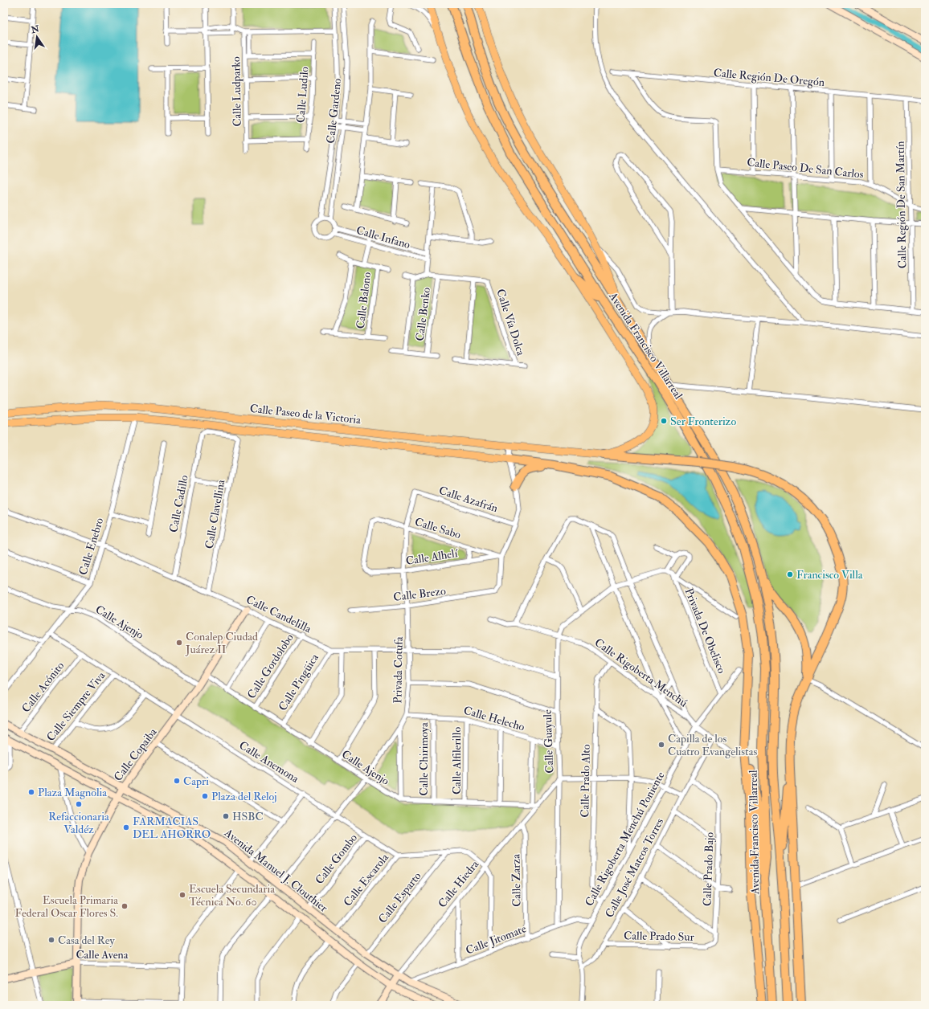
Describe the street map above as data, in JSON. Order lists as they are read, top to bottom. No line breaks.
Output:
{"streets":{"highway":["Avenida Francisco Villarreal"],"main road":["Calle Paseo de la Victoria","Calle Copaiba","Avenida Manuel J. Clouthier","Calle Hiedra","Calle Avena"],"street":["Calle Región De Oregón","Calle Ludparko","Calle Ludilo","Calle Gardeno","Calle Paseo De San Carlos","Calle Región De San Martín","Calle Infano","Calle Balono","Calle Benko","Calle Vía Dolca","Calle Azafrán","Calle Cadillo","Calle Clavellina","Calle Sabo","Calle Enebro","Calle Alhelí","Calle Brezo","Calle Candelilla","Calle Ajenjo","Privada De Obelisco","Calle Gordolobo","Privada Cotufa","Calle Rigoberta Menchú","Calle Pingüica","Calle Acónito","Calle Siempre Viva","Calle Helecho","Calle Guayule","Calle Chirimoya","Calle Alfilerillo","Calle Anemona","Calle Prado Alto","Calle Rigoberta Menchú Poniente","Calle Gombo","Calle José Mateos Torres","Calle Prado Bajo","Calle Escarola","Calle Zarza","Calle Esparto","Calle Prado Sur","Calle Jitomate"]},"crossings":[["Calle Región De Oregón","Calle Región De San Martín"],["Calle Gardeno","Calle Infano"],["Calle Paseo De San Carlos","Calle Región De San Martín"],["Calle Paseo de la Victoria","Calle Enebro"],["Calle Azafrán","Privada Cotufa"],["Calle Cadillo","Calle Clavellina"],["Calle Cadillo","Calle Candelilla"],["Calle Clavellina","Calle Candelilla"],["Calle Sabo","Calle Alhelí"],["Calle Sabo","Calle Brezo"],["Calle Sabo","Privada Cotufa"],["Calle Enebro","Calle Candelilla"],["Calle Enebro","Calle Ajenjo"],["Calle Enebro","Calle Anemona"],["Calle Alhelí","Privada Cotufa"],["Calle Brezo","Privada Cotufa"],["Calle Candelilla","Calle Gordolobo"],["Calle Candelilla","Privada Cotufa"],["Calle Candelilla","Calle Pingüica"],["Calle Candelilla","Calle Guayule"],["Calle Candelilla","Calle Copaiba"],["Calle Ajenjo","Calle Gordolobo"],["Calle Ajenjo","Privada Cotufa"],["Calle Ajenjo","Calle Pingüica"],["Calle Ajenjo","Calle Copaiba"],["Calle Ajenjo","Calle Chirimoya"],["Calle Ajenjo","Calle Alfilerillo"],["Calle Ajenjo","Calle Hiedra"],["Privada Cotufa","Calle Helecho"],["Privada Cotufa","Calle Anemona"],["Privada Cotufa","Avenida Manuel J. Clouthier"],["Calle Rigoberta Menchú","Calle Guayule"],["Calle Rigoberta Menchú","Calle Prado Alto"],["Calle Acónito","Calle Anemona"],["Calle Acónito","Avenida Manuel J. Clouthier"],["Calle Siempre Viva","Calle Anemona"],["Calle Siempre Viva","Avenida Manuel J. Clouthier"],["Calle Helecho","Calle Guayule"],["Calle Helecho","Calle Chirimoya"],["Calle Helecho","Calle Alfilerillo"],["Calle Guayule","Calle Hiedra"],["Calle Guayule","Calle Jitomate"],["Calle Copaiba","Calle Anemona"],["Calle Copaiba","Avenida Manuel J. Clouthier"],["Calle Copaiba","Calle Avena"],["Calle Anemona","Calle Gombo"],["Calle Anemona","Calle Escarola"],["Calle Prado Alto","Calle Rigoberta Menchú Poniente"],["Calle Rigoberta Menchú Poniente","Calle Jitomate"],["Calle Gombo","Avenida Manuel J. Clouthier"],["Calle José Mateos Torres","Calle Prado Bajo"],["Calle José Mateos Torres","Calle Prado Sur"],["Calle Prado Bajo","Calle Prado Sur"],["Avenida Manuel J. Clouthier","Calle Escarola"],["Avenida Manuel J. Clouthier","Calle Hiedra"],["Avenida Manuel J. Clouthier","Calle Esparto"],["Avenida Manuel J. Clouthier","Calle Jitomate"],["Calle Zarza","Calle Hiedra"],["Calle Zarza","Calle Jitomate"]],"places":["Ser Fronterizo","Francisco Villa","Conalep Ciudad Juárez II","Capilla de los Cuatro Evangelistas","Capri","Plaza Magnolia","Plaza del Reloj","Refaccionaria Valdéz","HSBC","FARMACIAS DEL AHORRO","Escuela Secundaria Técnica No. 60","Escuela Primaria Federal Oscar Flores S.","Casa del Rey"],"north":"top"}
